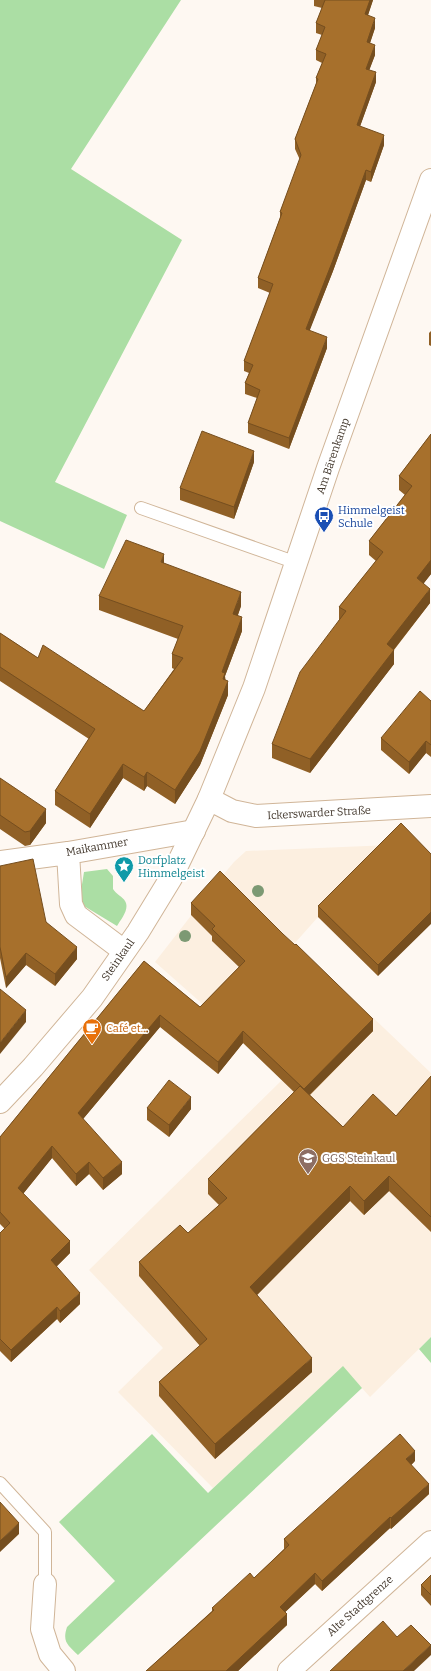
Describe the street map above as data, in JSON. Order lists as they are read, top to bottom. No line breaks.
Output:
{"streets":{"street":["Am Bärenkamp","Ickerswarder Straße","Maikammer","Steinkaul","Alte Stadtgrenze"]},"crossings":[["Am Bärenkamp","Ickerswarder Straße"],["Am Bärenkamp","Steinkaul"],["Ickerswarder Straße","Steinkaul"],["Maikammer","Steinkaul"]],"places":{"bus stop":["Himmelgeist Schule"],"place":["Dorfplatz Himmelgeist"],"cafe":["Café et..."],"school or university":["GGS Steinkaul"]}}
